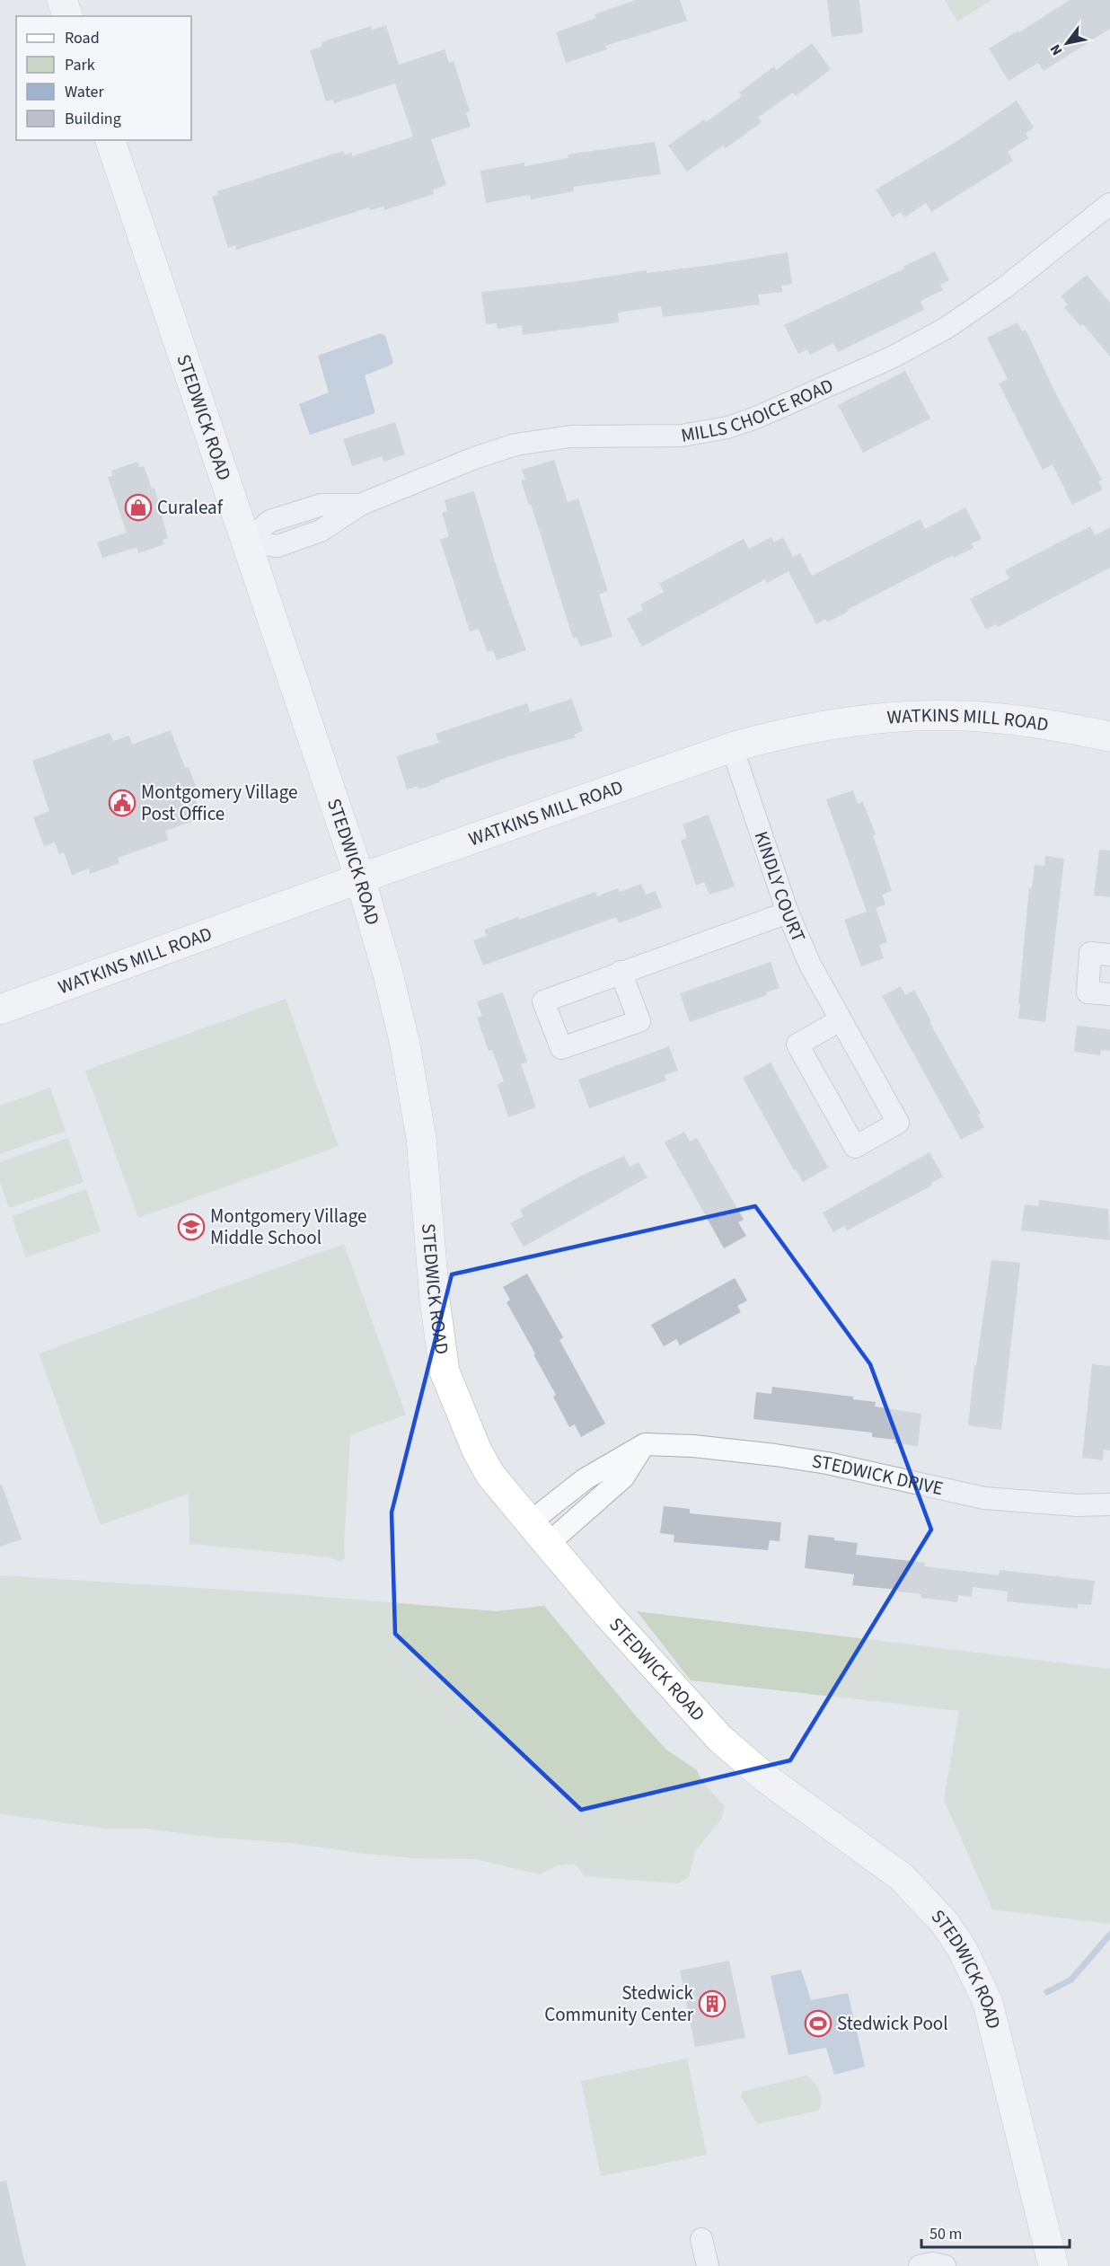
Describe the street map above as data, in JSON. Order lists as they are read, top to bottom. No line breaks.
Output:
{"streets":{"street":["MILLS CHOICE ROAD","STEDWICK ROAD","WATKINS MILL ROAD","KINDLY COURT","STEDWICK DRIVE"]},"crossings":[["MILLS CHOICE ROAD","STEDWICK ROAD"],["STEDWICK ROAD","WATKINS MILL ROAD"],["STEDWICK ROAD","STEDWICK DRIVE"],["WATKINS MILL ROAD","KINDLY COURT"]],"places":{"shop":["Curaleaf"],"public building":["Montgomery Village Post Office"],"school or university":["Montgomery Village Middle School"],"building":["Stedwick Community Center"],"sports":["Stedwick Pool"]},"legend":["Road","Park","Water","Building"],"scale_bar":"50 m","north":"bottom left"}
